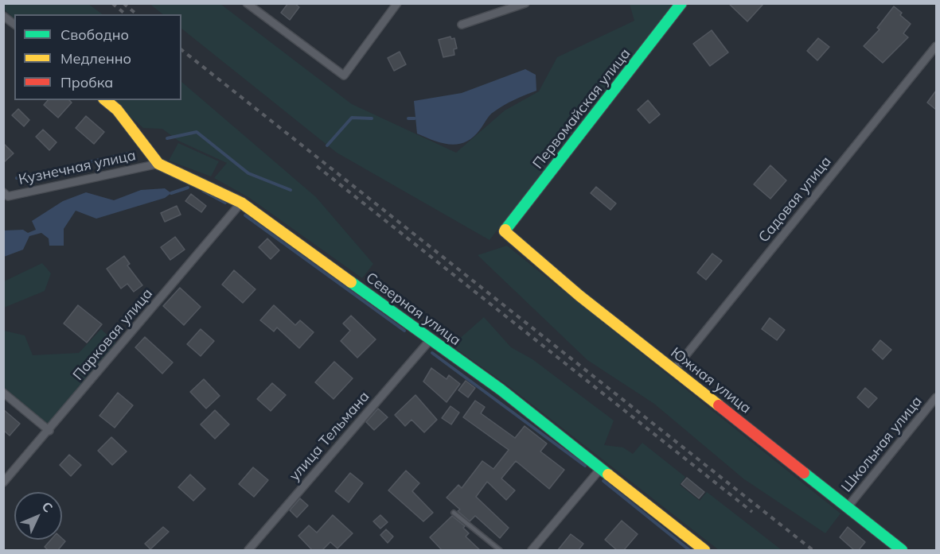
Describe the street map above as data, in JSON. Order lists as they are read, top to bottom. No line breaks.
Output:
{"streets":{"street":["Первомайская улица","Кузнечная улица","Садовая улица","Северная улица","Парковая улица","Южная улица","улица Тельмана","Школьная улица"]},"crossings":[["Первомайская улица","Южная улица"],["Кузнечная улица","Северная улица"],["Садовая улица","Южная улица"],["Северная улица","Парковая улица"],["Северная улица","улица Тельмана"],["Южная улица","Школьная улица"]],"legend":["Свободно","Медленно","Пробка"],"north":"top right"}
